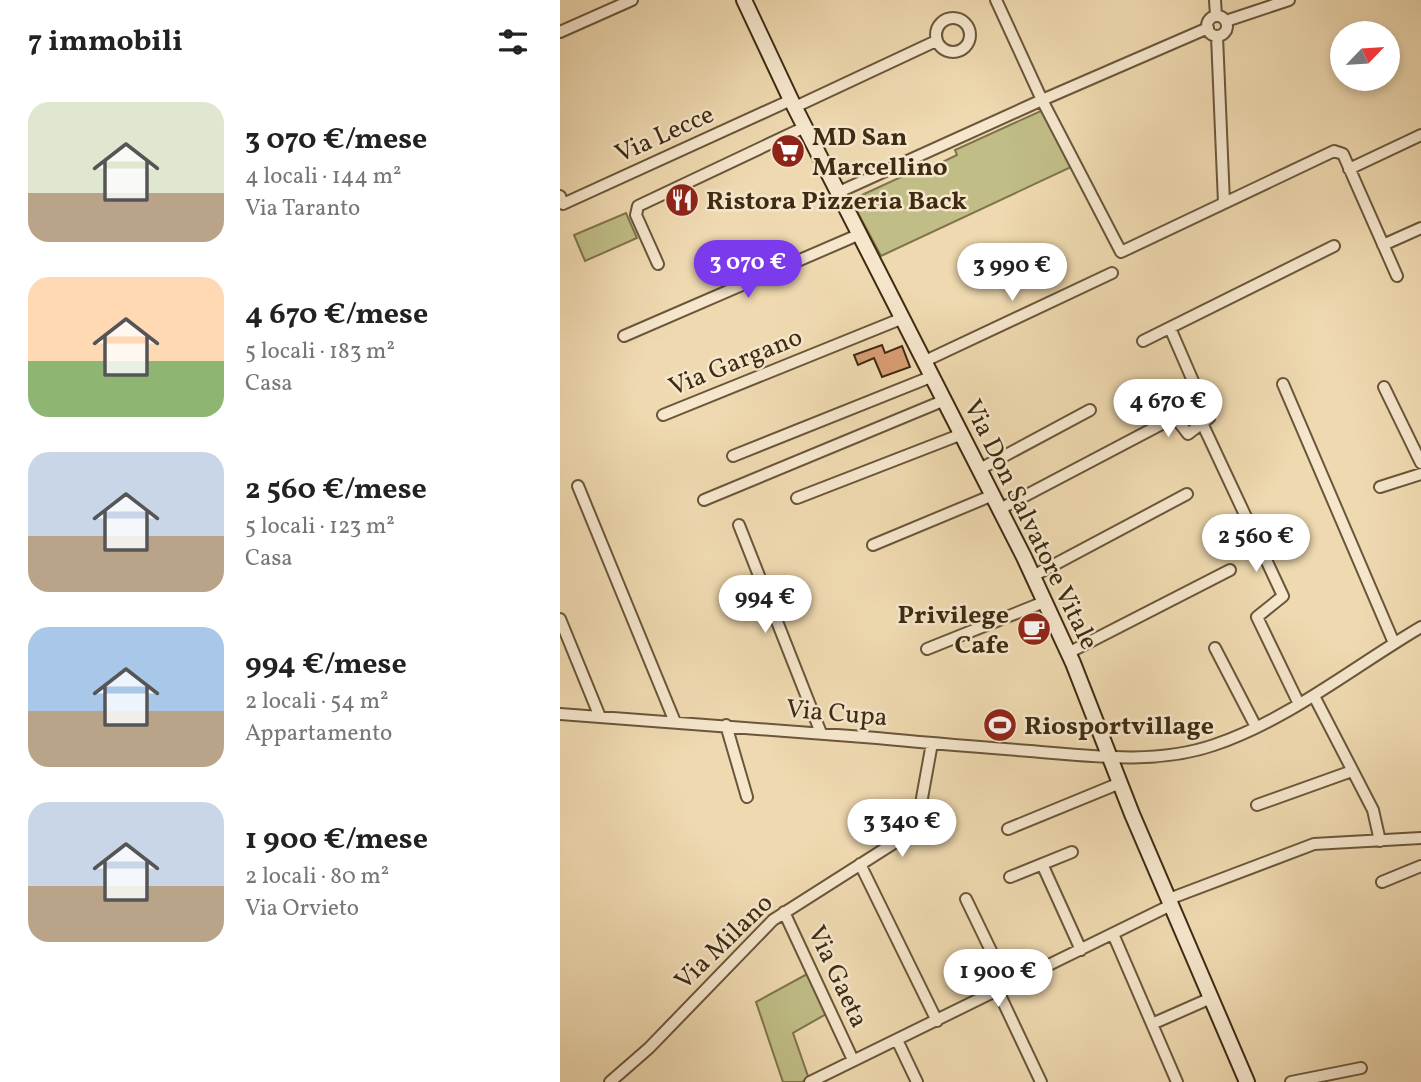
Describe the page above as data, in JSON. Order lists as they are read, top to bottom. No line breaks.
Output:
{"streets":{"street":["Via Lecce","Via Gargano","Via Don Salvatore Vitale","Via Cupa","Via Milano","Via Gaeta"]},"crossings":[["Via Lecce","Via Don Salvatore Vitale"],["Via Gargano","Via Don Salvatore Vitale"],["Via Don Salvatore Vitale","Via Cupa"],["Via Cupa","Via Milano"],["Via Milano","Via Gaeta"]],"places":{"supermarket":["MD San Marcellino"],"restaurant":["Ristora Pizzeria Back"],"cafe":["Privilege Cafe"],"sports":["Riosportvillage"]},"north":"top right","page":{"heading":"7 immobili","list":[{"name":"3 070 €/mese","note":"4 locali · 144 m² · Via Taranto"},{"name":"4 670 €/mese","note":"5 locali · 183 m² · Casa"},{"name":"2 560 €/mese","note":"5 locali · 123 m² · Casa"},{"name":"994 €/mese","note":"2 locali · 54 m² · Appartamento"},{"name":"1 900 €/mese","note":"2 locali · 80 m² · Via Orvieto"}],"price":["3 070 €","3 990 €","4 670 €","2 560 €","994 €","3 340 €","1 900 €"]}}
